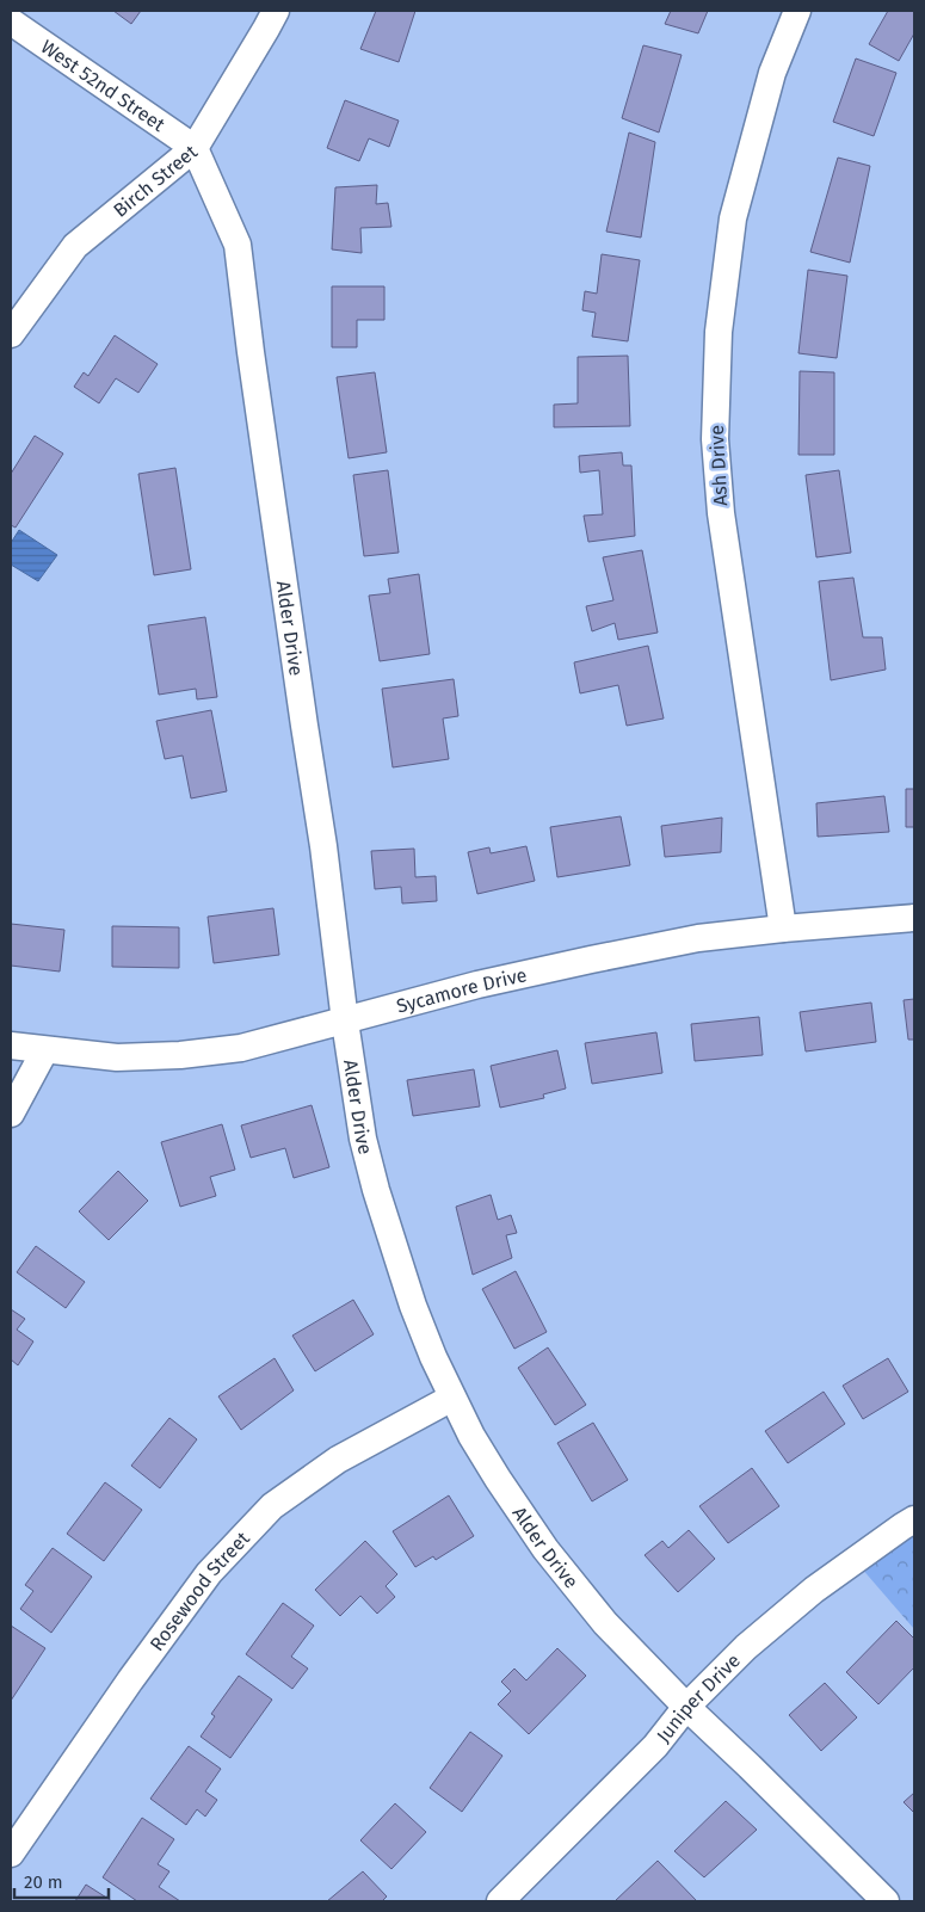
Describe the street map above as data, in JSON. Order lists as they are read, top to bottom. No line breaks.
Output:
{"streets":{"street":["West 52nd Street","Birch Street","Ash Drive","Alder Drive","Sycamore Drive","Rosewood Street","Juniper Drive"]},"crossings":[["West 52nd Street","Birch Street"],["West 52nd Street","Alder Drive"],["Birch Street","Alder Drive"],["Ash Drive","Sycamore Drive"],["Alder Drive","Sycamore Drive"],["Alder Drive","Rosewood Street"],["Alder Drive","Juniper Drive"]],"scale_bar":"20 m"}
